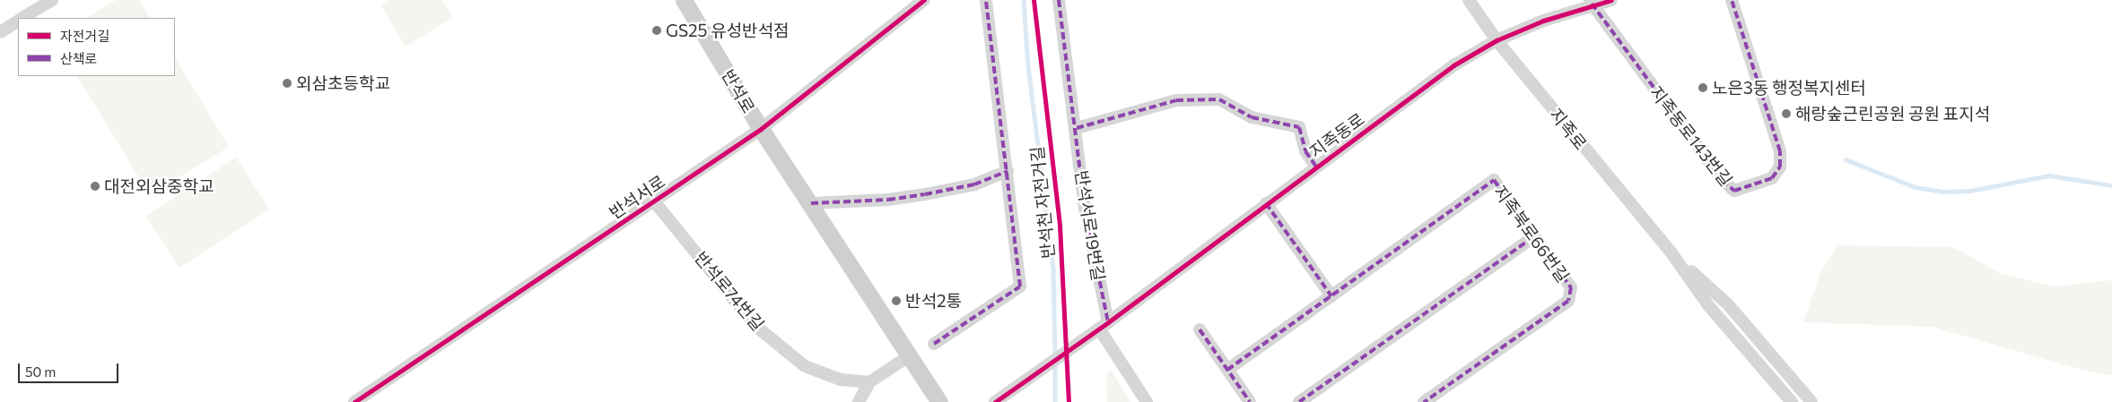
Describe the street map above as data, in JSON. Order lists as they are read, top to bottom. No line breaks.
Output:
{"streets":{"street":["반석로","지족로","지족동로","지족동로143번길","반석서로","반석서로19번길","지족북로66번길","반석로74번길"],"cycle path":["반석천 자전거길"]},"crossings":[["반석로","반석서로"],["지족로","지족동로"],["지족동로","지족동로143번길"],["지족동로","반석서로19번길"],["반석서로","반석로74번길"]],"places":["GS25 유성반석점","외삼초등학교","노은3동 행정복지센터","해랑숲근린공원 공원 표지석","대전외삼중학교","반석2통"],"legend":["자전거길","산책로"],"scale_bar":"50 m"}
